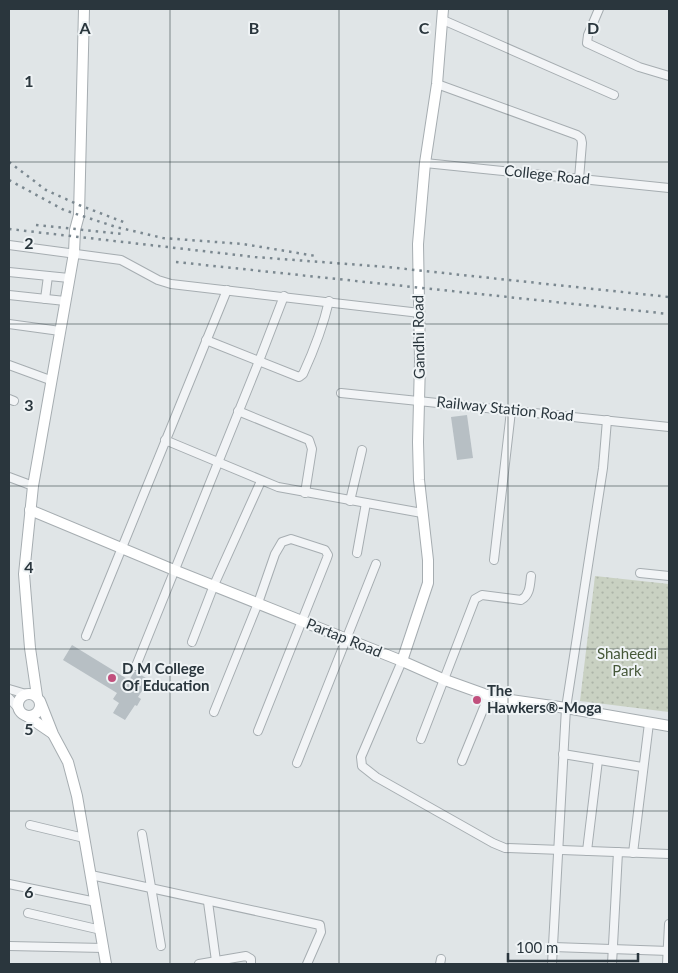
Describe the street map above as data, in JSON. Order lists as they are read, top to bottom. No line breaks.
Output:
{"streets":{"street":["College Road","Gandhi Road","Railway Station Road","Partap Road"]},"crossings":[["College Road","Gandhi Road"],["Gandhi Road","Railway Station Road"],["Gandhi Road","Partap Road"]],"parks":["Shaheedi Park"],"places":["D M College Of Education","The Hawkers®-Moga"],"scale_bar":"100 m","grid":{"columns":["A","B","C","D"],"rows":["1","2","3","4","5","6"]}}
